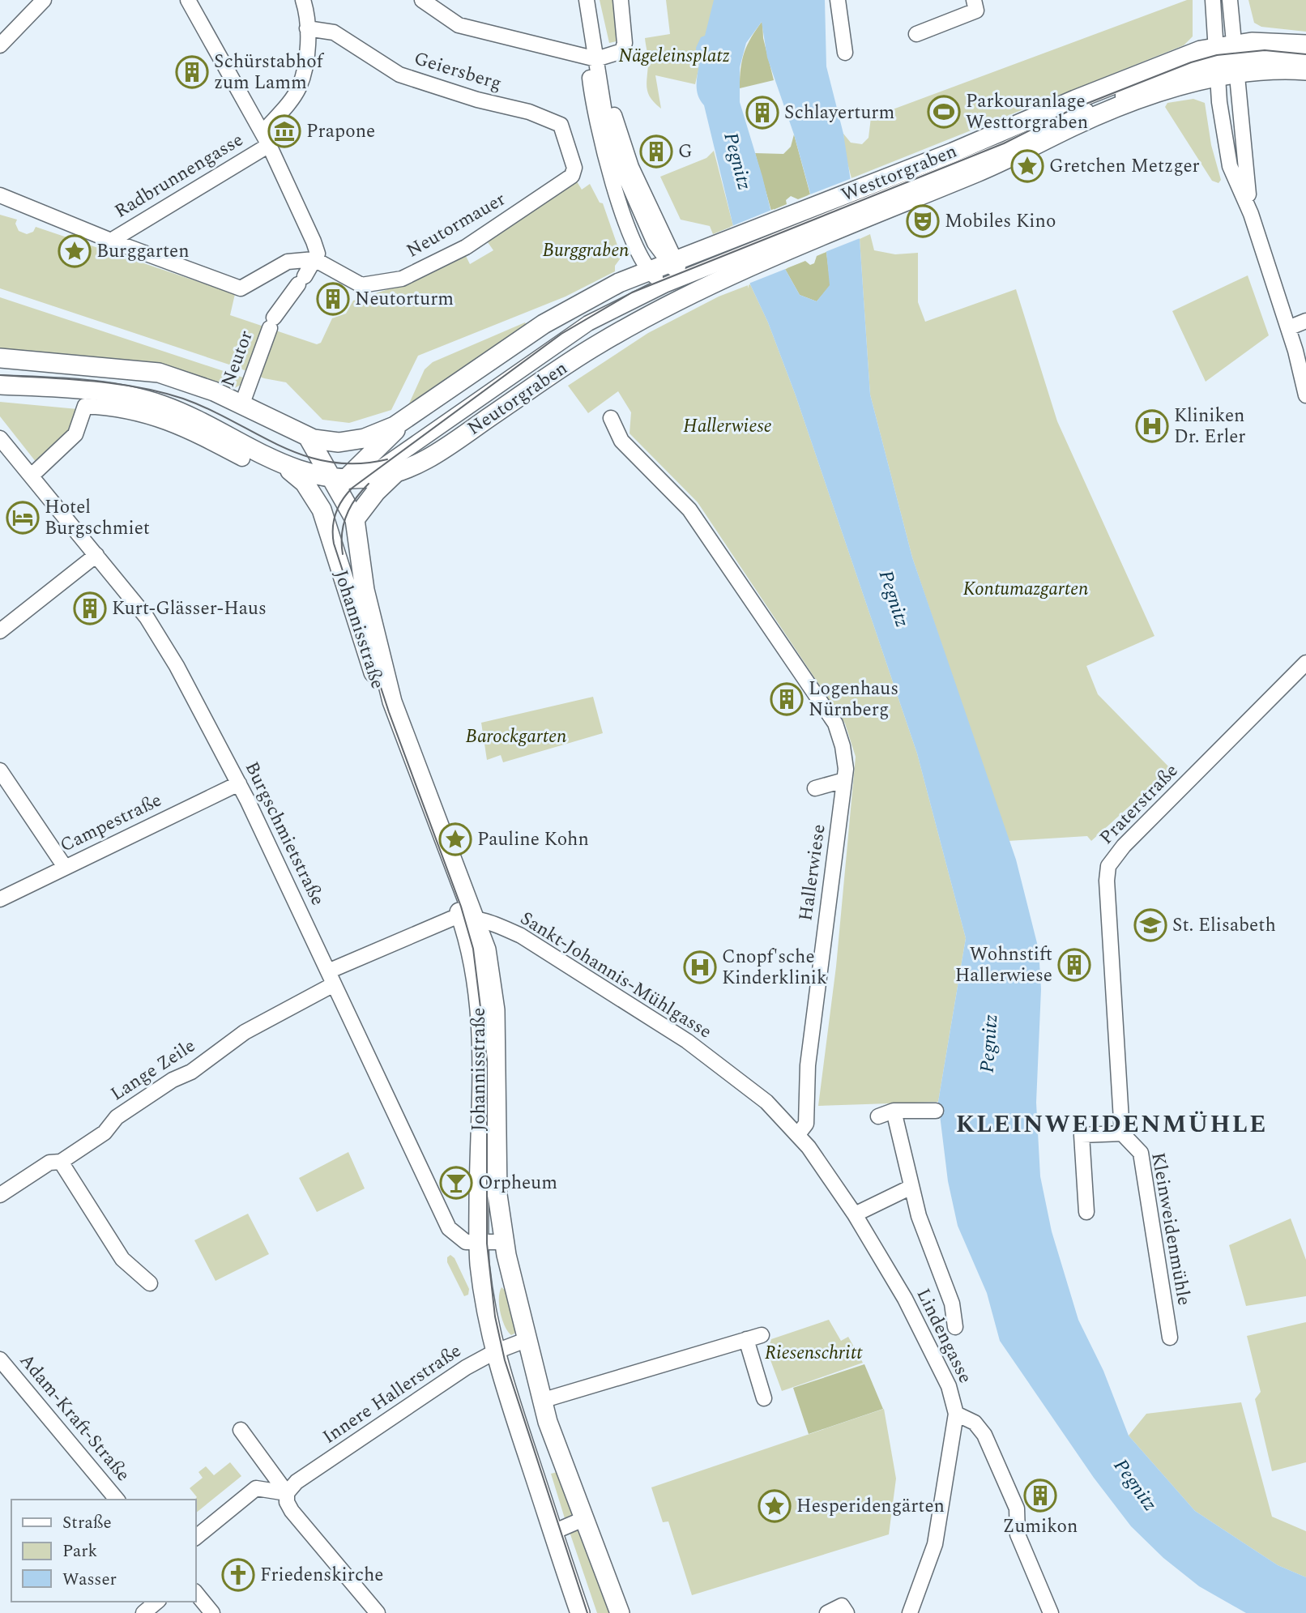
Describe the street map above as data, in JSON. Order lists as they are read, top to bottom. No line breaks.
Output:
{"streets":{"main road":["Westtorgraben","Neutorgraben","Johannisstraße"],"street":["Geiersberg","Radbrunnengasse","Neutormauer","Neutor","Praterstraße","Campestraße","Burgschmietstraße","Hallerwiese","Sankt-Johannis-Mühlgasse","Lange Zeile","Kleinweidenmühle","Lindengasse","Innere Hallerstraße","Adam-Kraft-Straße"]},"crossings":[["Geiersberg","Neutormauer"],["Westtorgraben","Neutorgraben"],["Neutormauer","Neutor"],["Neutorgraben","Johannisstraße"],["Johannisstraße","Burgschmietstraße"],["Johannisstraße","Sankt-Johannis-Mühlgasse"],["Johannisstraße","Innere Hallerstraße"],["Praterstraße","Kleinweidenmühle"],["Campestraße","Burgschmietstraße"],["Burgschmietstraße","Lange Zeile"],["Hallerwiese","Sankt-Johannis-Mühlgasse"],["Hallerwiese","Lindengasse"],["Sankt-Johannis-Mühlgasse","Lindengasse"]],"districts":["KLEINWEIDENMÜHLE"],"water":["Pegnitz"],"parks":["Nägeleinsplatz","Burggraben","Hallerwiese","Kontumazgarten","Barockgarten","Riesenschritt"],"places":{"building":["Schürstabhof zum Lamm","Schlayerturm","G","Neutorturm","Kurt-Glässer-Haus","Logenhaus Nürnberg","Wohnstift Hallerwiese","Zumikon"],"sports":["Parkouranlage Westtorgraben"],"museum":["Prapone"],"place":["Gretchen Metzger","Burggarten","Pauline Kohn","Hesperidengärten"],"theatre":["Mobiles Kino"],"hospital":["Kliniken Dr. Erler","Cnopf'sche Kinderklinik"],"hotel":["Hotel Burgschmiet"],"school or university":["St. Elisabeth"],"bar":["Orpheum"],"church":["Friedenskirche"]},"legend":["Straße","Park","Wasser"]}
